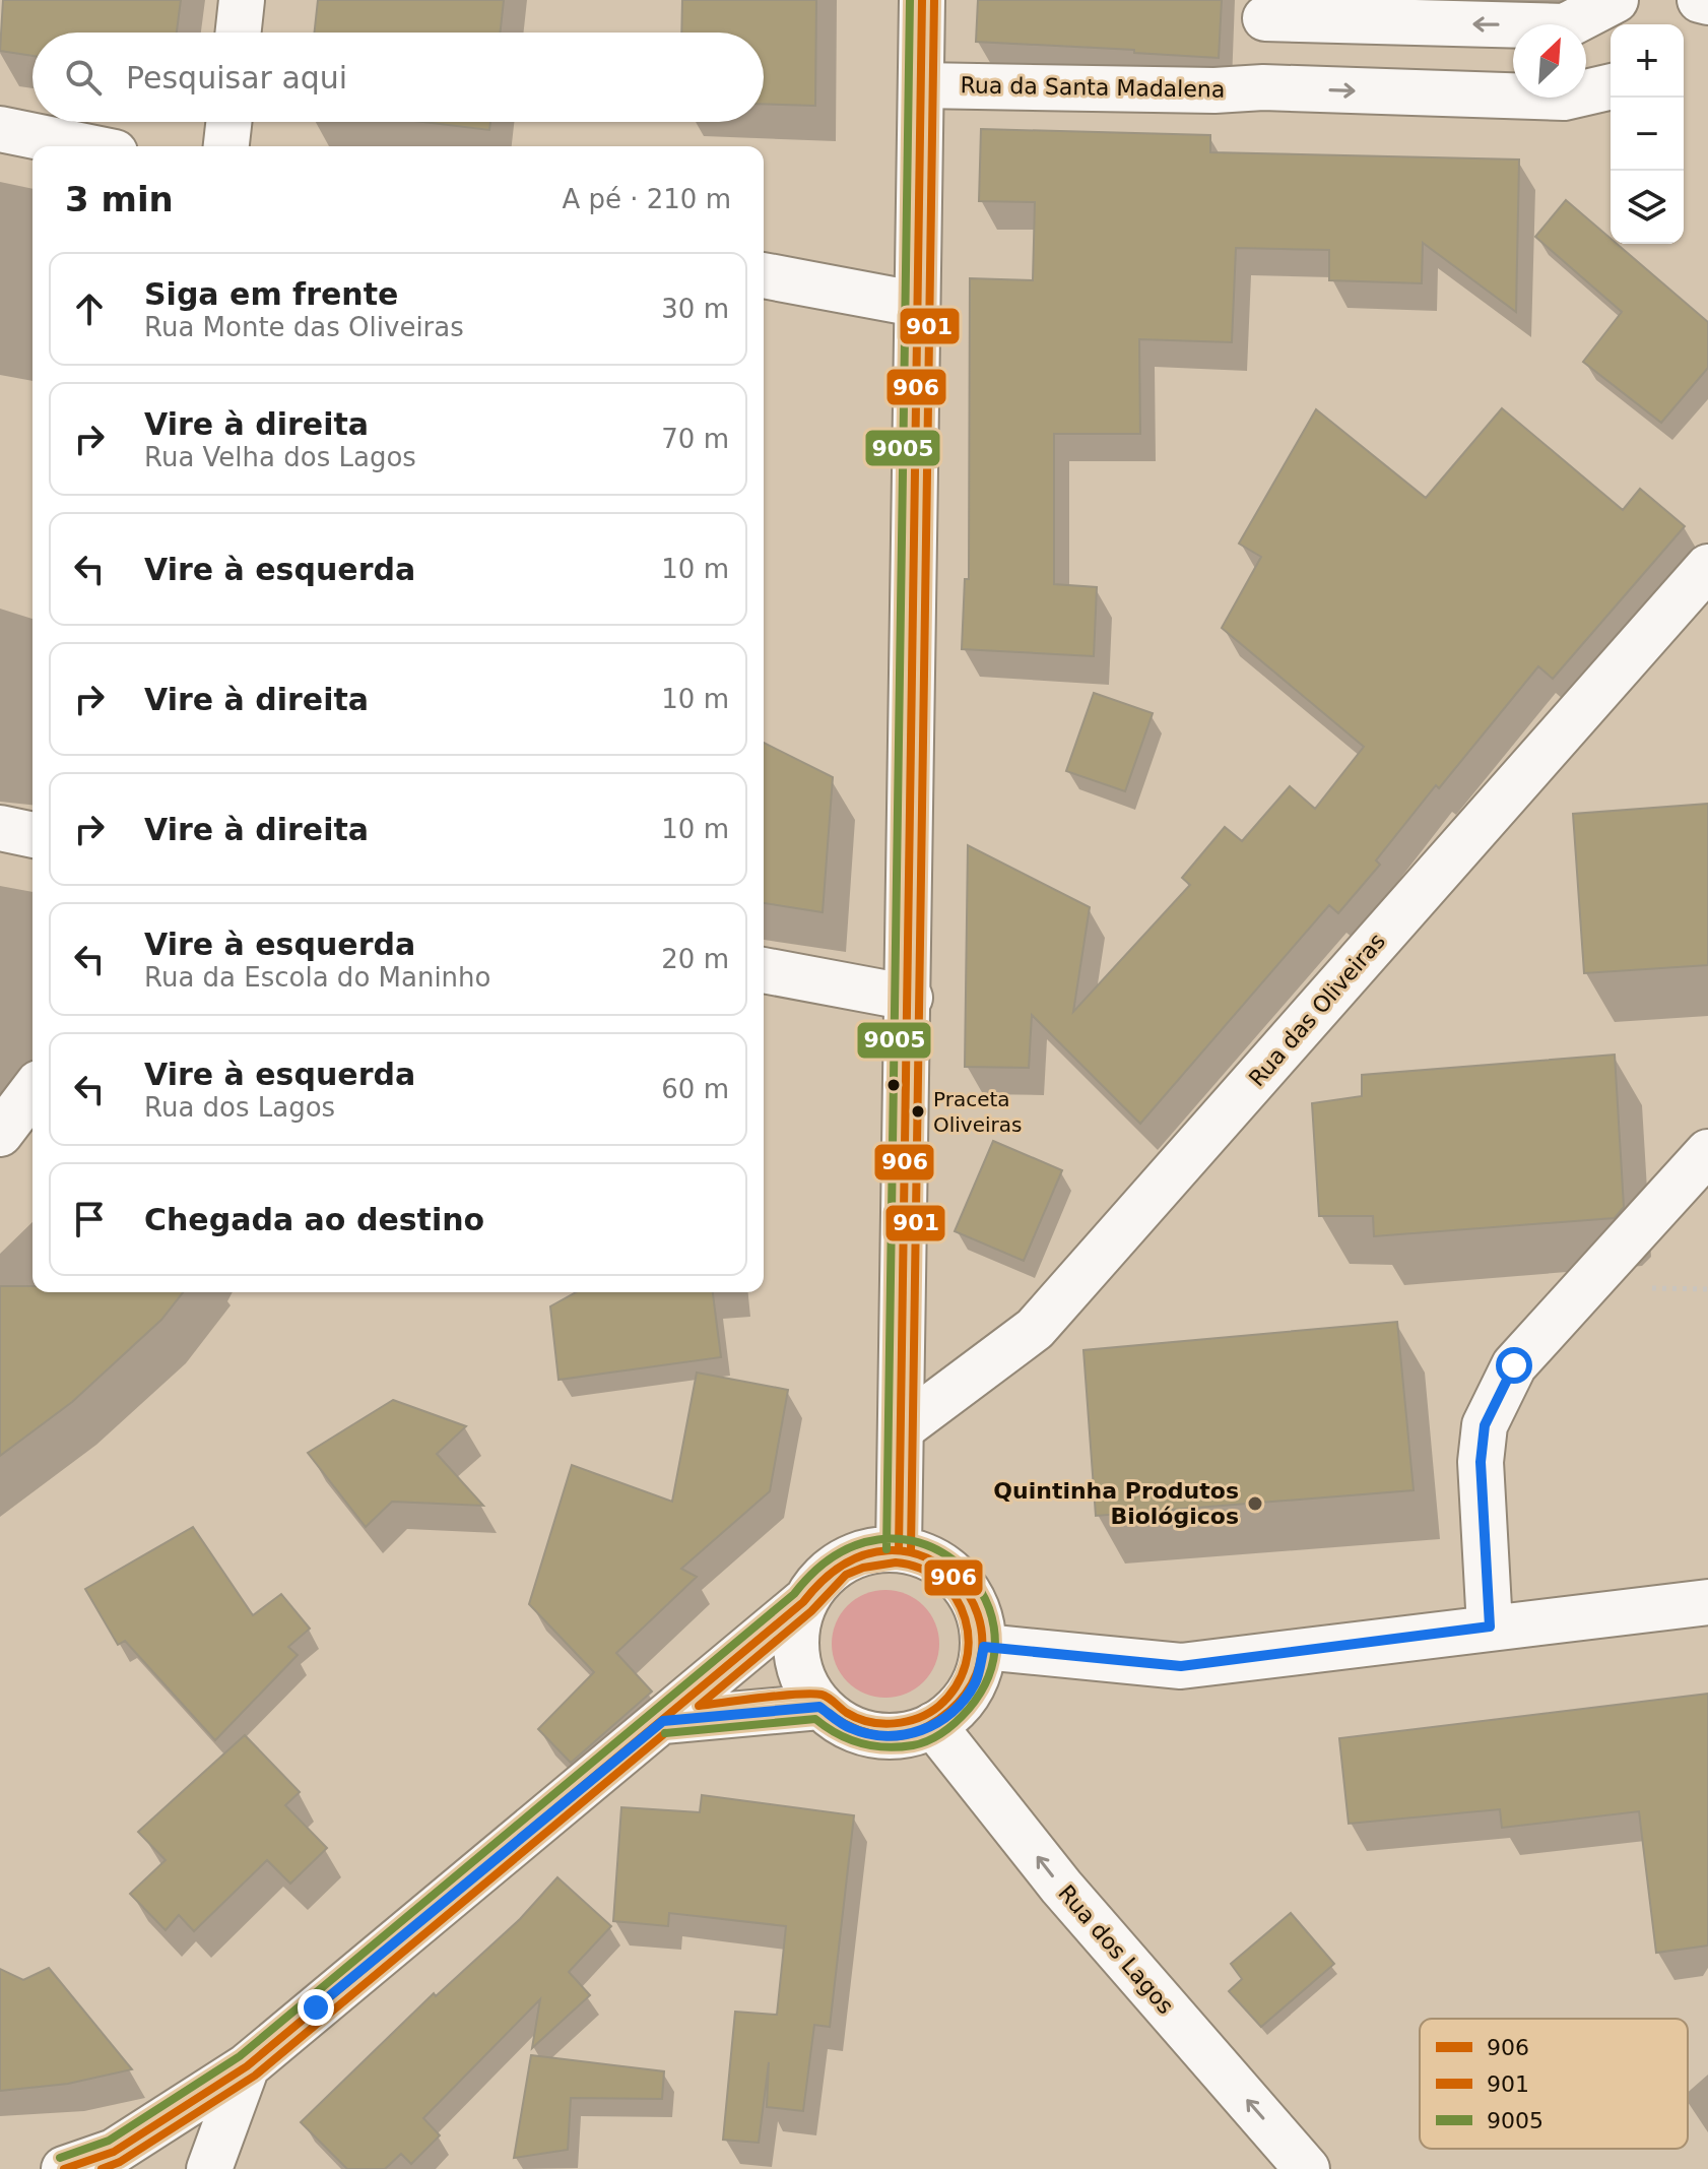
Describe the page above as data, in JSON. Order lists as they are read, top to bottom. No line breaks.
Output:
{"streets":{"street":["Rua da Santa Madalena","Rua das Oliveiras","Rua dos Lagos"]},"one_way":["Rua dos Lagos"],"places":["Praceta Oliveiras","Quintinha Produtos Biológicos"],"lines":["transit line 906","transit line 901","transit line 9005"],"legend":["906","901","9005"],"north":"top right","page":{"map_buttons":["+","−"],"search":"Pesquisar aqui","heading":["3 min","A pé · 210 m"],"list":[["Siga em frente","Rua Monte das Oliveiras","30 m"],["Vire à direita","Rua Velha dos Lagos","70 m"],["Vire à esquerda","10 m"],["Vire à direita","10 m"],["Vire à direita","10 m"],["Vire à esquerda","Rua da Escola do Maninho","20 m"],["Vire à esquerda","Rua dos Lagos","60 m"],"Chegada ao destino"]}}
